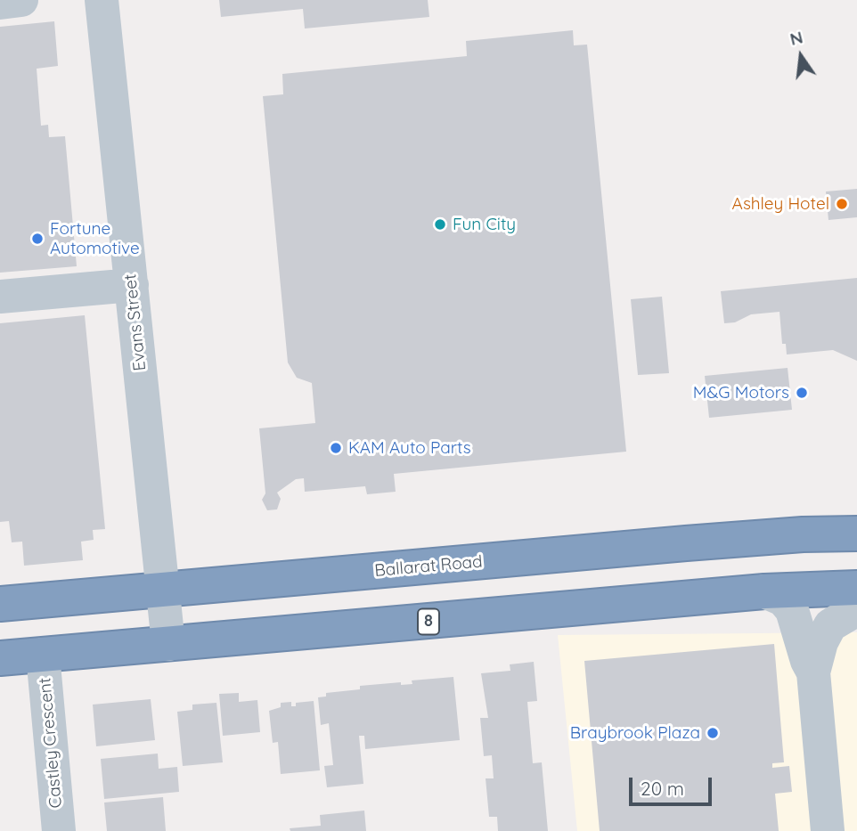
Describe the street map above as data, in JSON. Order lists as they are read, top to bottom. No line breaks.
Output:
{"streets":{"highway":["Ballarat Road","8"],"street":["Evans Street","Castley Crescent"]},"crossings":[["Evans Street","Ballarat Road"],["Evans Street","8"],["8","Castley Crescent"]],"places":["Ashley Hotel","Fun City","Fortune Automotive","M&G Motors","KAM Auto Parts","Braybrook Plaza"],"scale_bar":"20 m","north":"top"}
